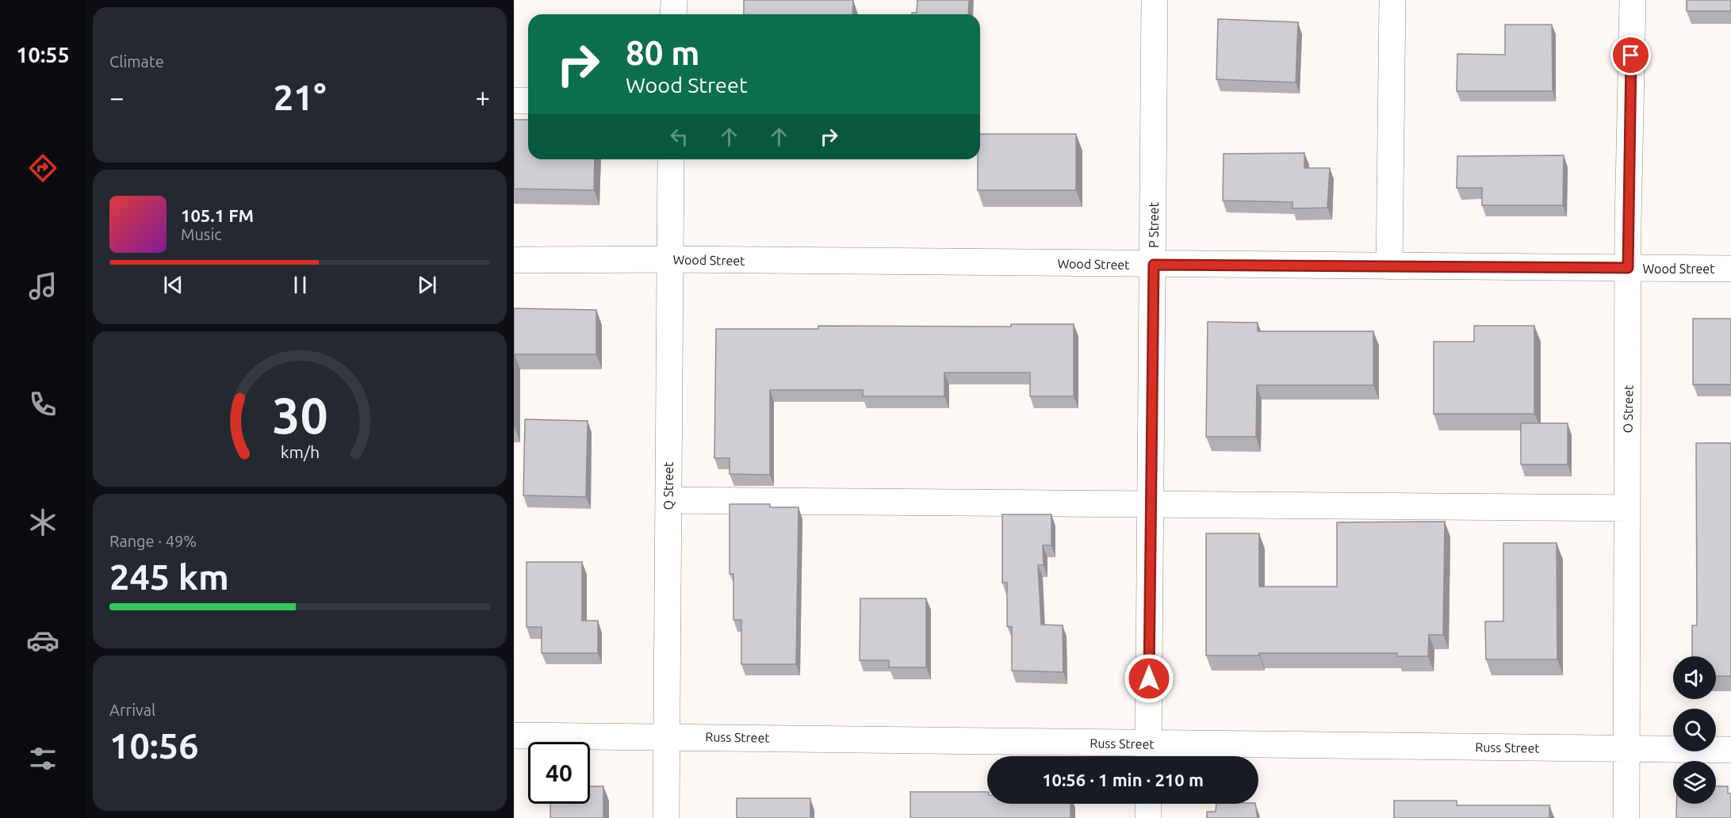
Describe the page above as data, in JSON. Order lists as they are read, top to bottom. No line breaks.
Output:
{"streets":{"street":["P Street","Wood Street","O Street","Q Street","Russ Street"]},"crossings":[["P Street","Wood Street"],["P Street","Russ Street"],["Wood Street","O Street"],["Wood Street","Q Street"],["O Street","Russ Street"],["Q Street","Russ Street"]],"page":{"tabs":"10:55","tile":["Climate",["Range · 49%","245 km"],["Arrival","10:56"]],"turn":["80 m","Wood Street"],"heat":["−","21°","+"],"song":["105.1 FM","Music"],"limit":"40","trip":"10:56 · 1 min · 210 m","gauge":["30","km/h"]}}
